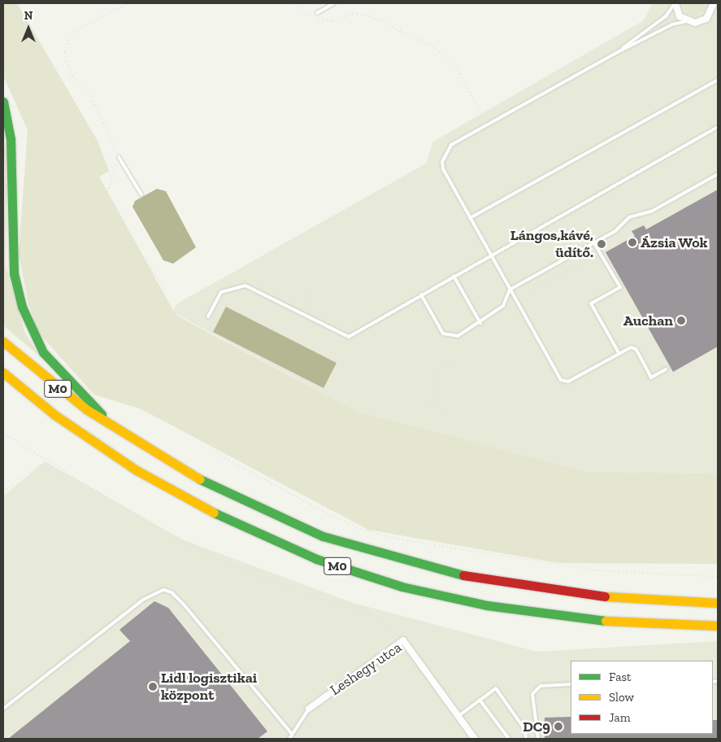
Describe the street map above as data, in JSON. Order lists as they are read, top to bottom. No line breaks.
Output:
{"streets":{"highway":["M0"],"street":["Leshegy utca"]},"places":["Ázsia Wok","Lángos,kávé, üdítő.","Auchan","Lidl logisztikai központ","DC9"],"legend":["Fast","Slow","Jam"],"north":"top"}
